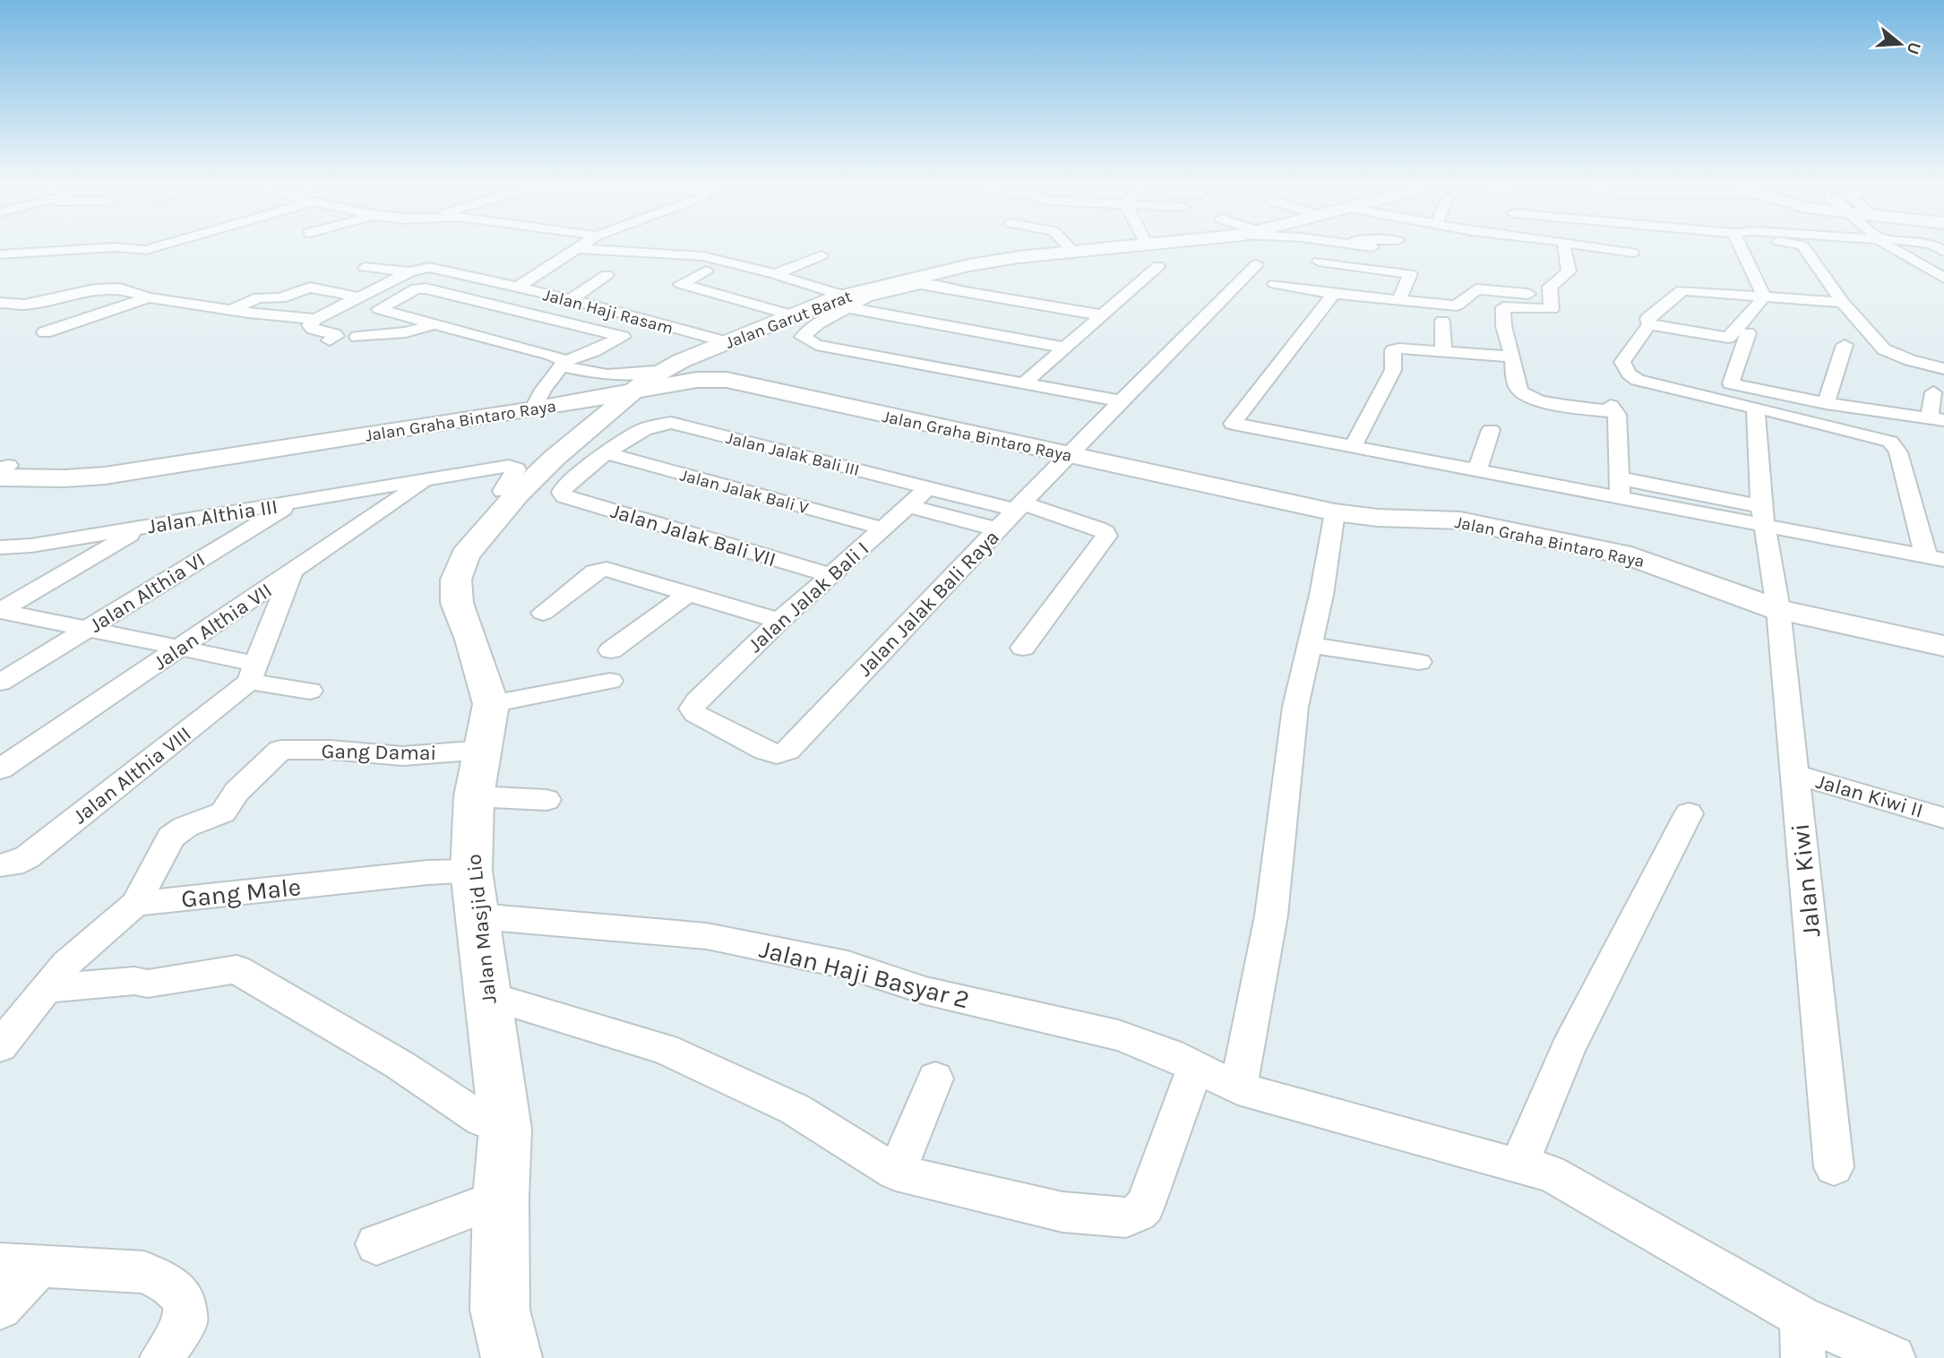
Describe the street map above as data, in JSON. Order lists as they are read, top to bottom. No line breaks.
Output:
{"streets":{"street":["Jalan Haji Rasam","Jalan Garut Barat","Jalan Graha Bintaro Raya","Jalan Jalak Bali III","Jalan Jalak Bali V","Jalan Althia III","Jalan Jalak Bali VII","Jalan Althia VI","Jalan Jalak Bali I","Jalan Jalak Bali Raya","Jalan Althia VII","Gang Damai","Jalan Althia VIII","Jalan Kiwi II","Jalan Kiwi","Gang Male","Jalan Masjid Lio","Jalan Haji Basyar 2"]},"crossings":[["Jalan Haji Rasam","Jalan Garut Barat"],["Jalan Garut Barat","Jalan Graha Bintaro Raya"],["Jalan Garut Barat","Jalan Jalak Bali III"],["Jalan Garut Barat","Jalan Masjid Lio"],["Jalan Graha Bintaro Raya","Jalan Jalak Bali III"],["Jalan Graha Bintaro Raya","Jalan Jalak Bali Raya"],["Jalan Graha Bintaro Raya","Jalan Kiwi"],["Jalan Graha Bintaro Raya","Jalan Masjid Lio"],["Jalan Jalak Bali III","Jalan Jalak Bali I"],["Jalan Jalak Bali III","Jalan Jalak Bali Raya"],["Jalan Jalak Bali III","Jalan Masjid Lio"],["Jalan Jalak Bali V","Jalan Jalak Bali VII"],["Jalan Jalak Bali V","Jalan Jalak Bali I"],["Jalan Althia III","Jalan Althia VI"],["Jalan Althia III","Jalan Althia VII"],["Jalan Jalak Bali VII","Jalan Jalak Bali I"],["Jalan Jalak Bali I","Jalan Jalak Bali Raya"],["Gang Damai","Gang Male"],["Gang Damai","Jalan Masjid Lio"],["Jalan Kiwi II","Jalan Kiwi"],["Gang Male","Jalan Masjid Lio"],["Jalan Masjid Lio","Jalan Haji Basyar 2"]],"north":"right"}
